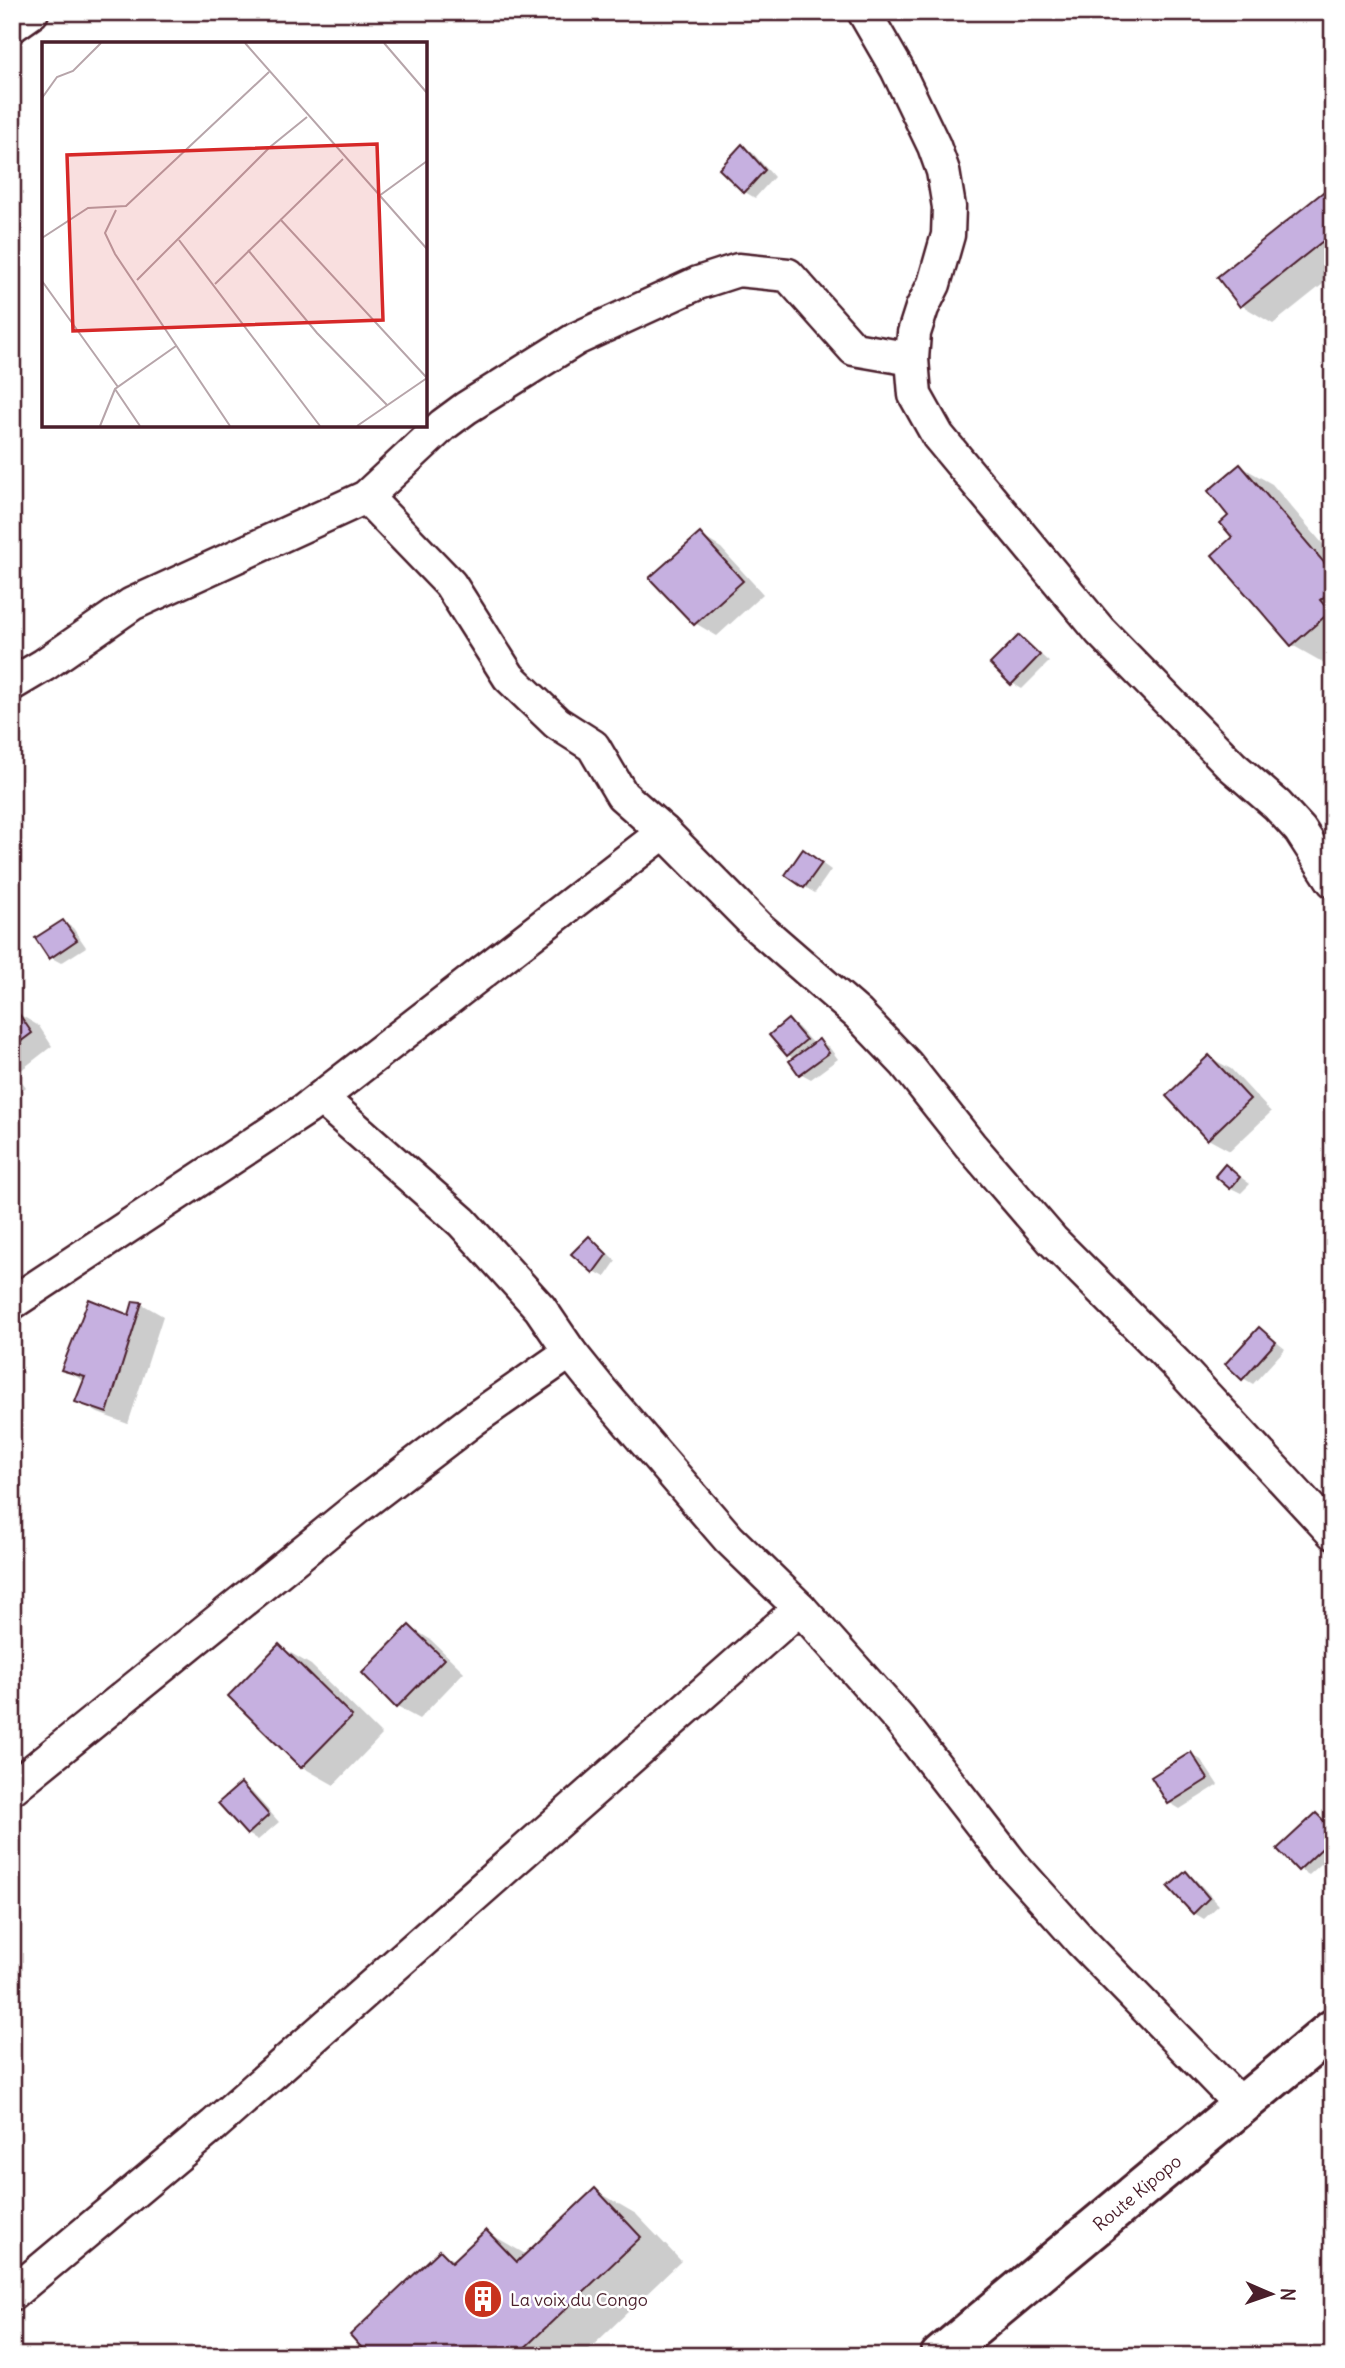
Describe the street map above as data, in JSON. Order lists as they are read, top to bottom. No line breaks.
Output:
{"streets":{"main road":["Route Kipopo"]},"places":{"building":["La voix du Congo"]},"north":"right"}
